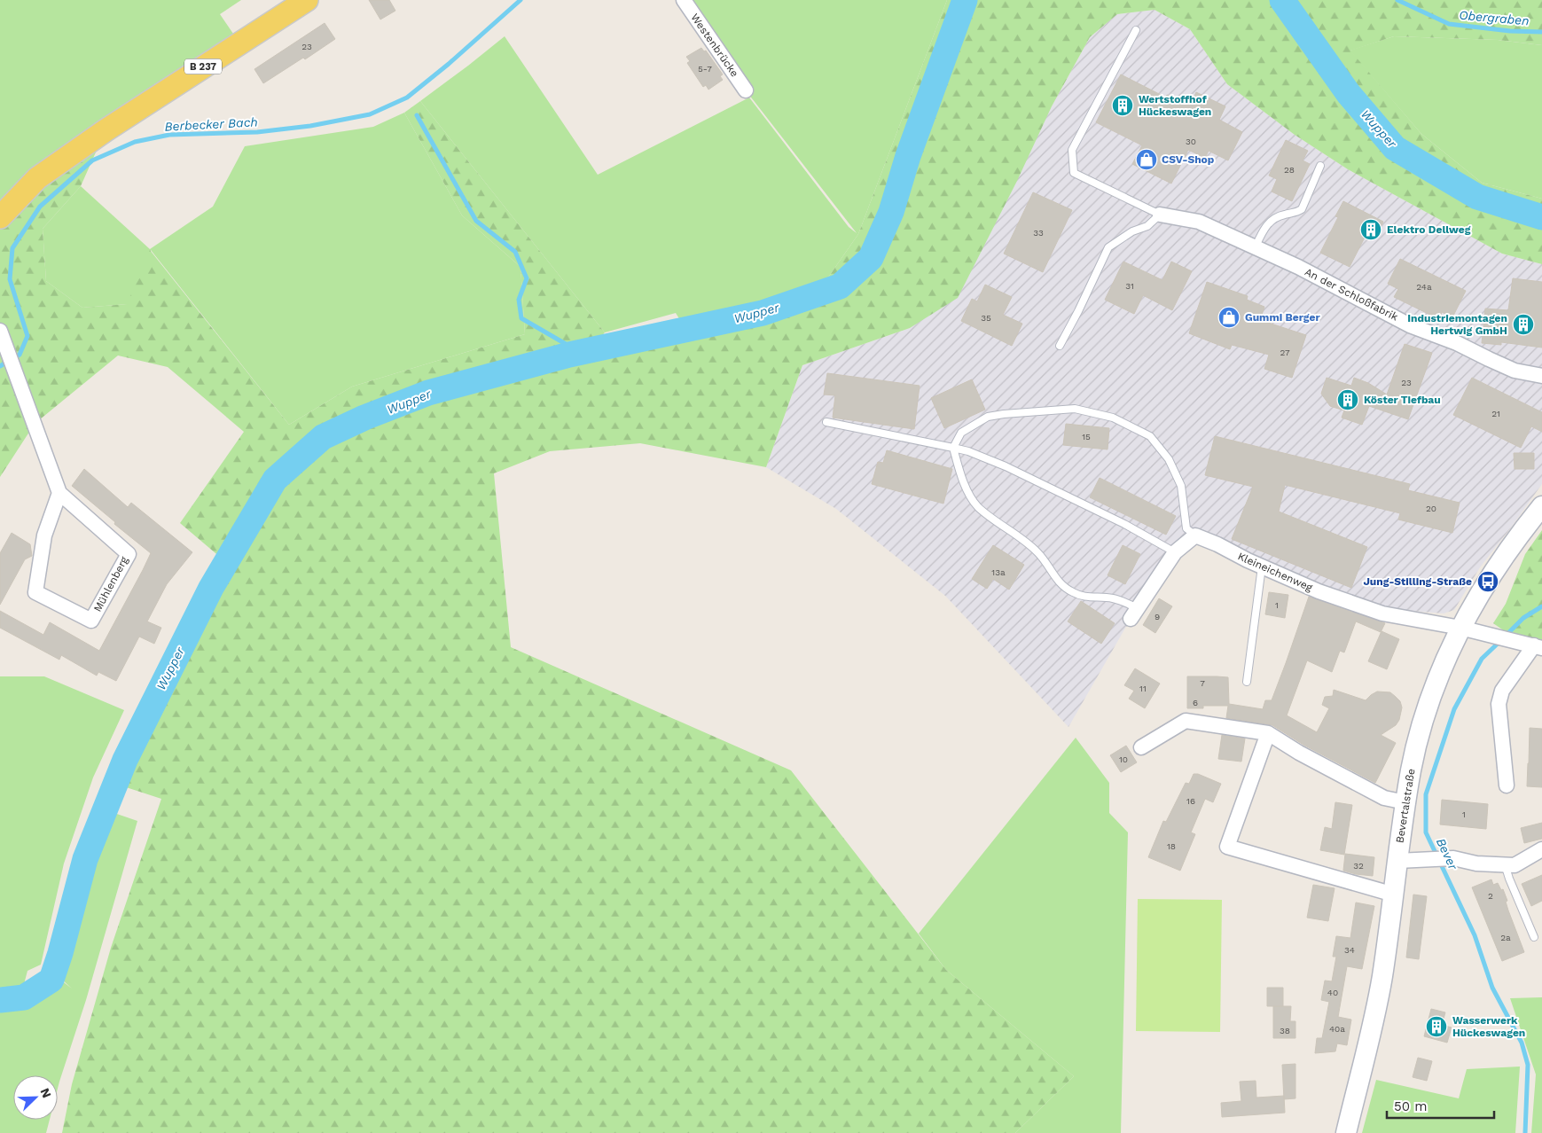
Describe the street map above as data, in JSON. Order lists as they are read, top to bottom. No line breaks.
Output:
{"streets":{"main road":["B 237"],"street":["Westenbrücke","An der Schloßfabrik","Kleineichenweg","Mühlenberg","Bevertalstraße"]},"crossings":[["Kleineichenweg","Bevertalstraße"]],"water":["Obergraben","Berbecker Bach","Wupper","Bever"],"places":{"building":["Wertstoffhof Hückeswagen","Elektro Dellweg","Industriemontagen Hertwig GmbH","Köster Tiefbau","Wasserwerk Hückeswagen"],"shop":["CSV-Shop","Gummi Berger"],"bus stop":["Jung-Stilling-Straße"]},"house_numbers":["23","5-7","30","28","33","31","24a","35","27","23","21","15","20","13a","1","9","7","11","6","10","16","1","18","32","2","2a","34","40","40a","38"],"scale_bar":"50 m","north":"top right"}
